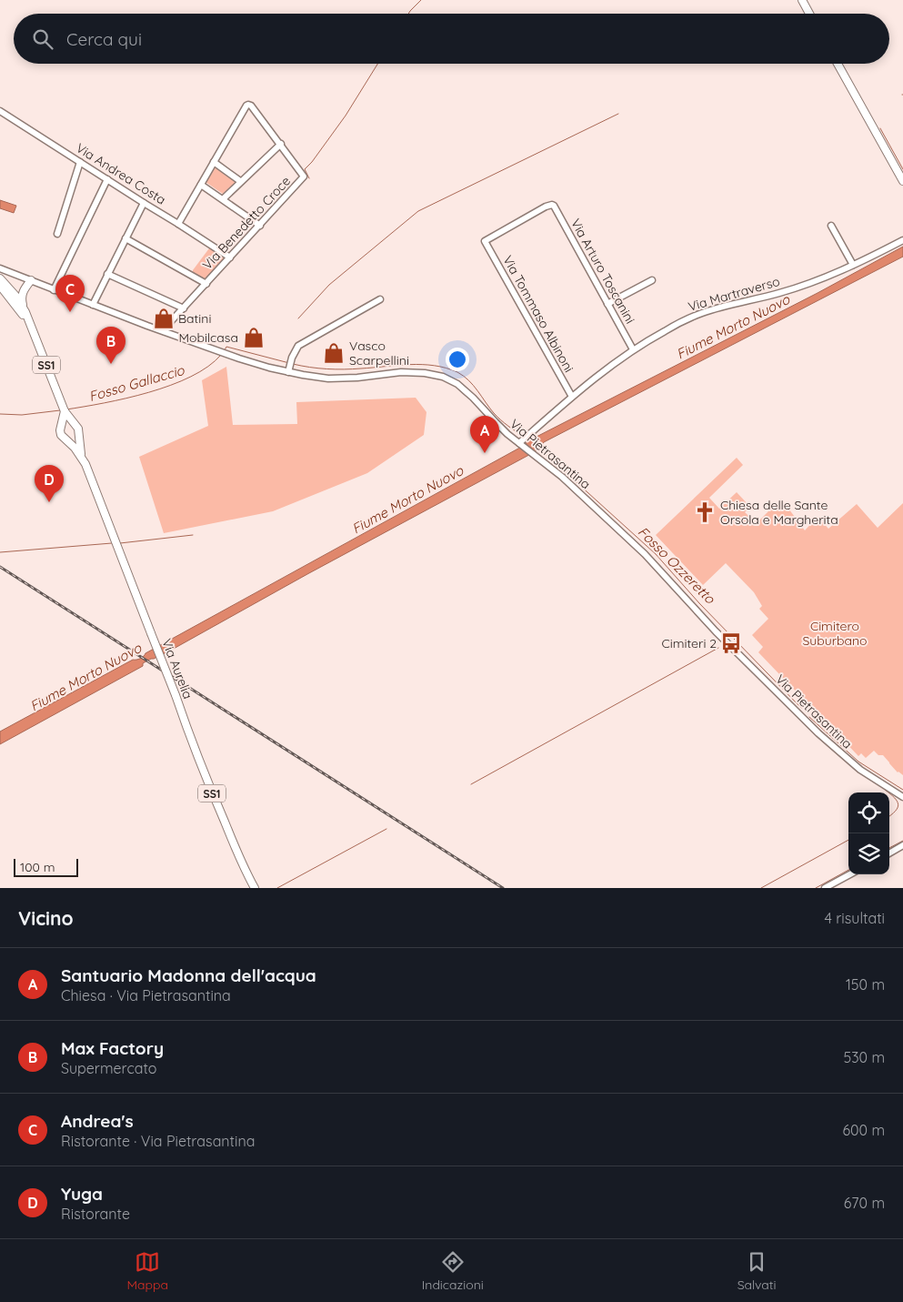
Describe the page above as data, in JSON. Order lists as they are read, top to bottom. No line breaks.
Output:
{"streets":{"main road":["SS1","Via Aurelia"],"street":["Via Andrea Costa","Via Benedetto Croce","Via Arturo Toscanini","Via Martraverso","Via Tommaso Albinoni","Via Pietrasantina"]},"crossings":[["Via Andrea Costa","Via Benedetto Croce"],["Via Benedetto Croce","Via Pietrasantina"],["Via Arturo Toscanini","Via Martraverso"],["Via Arturo Toscanini","Via Tommaso Albinoni"],["Via Martraverso","Via Tommaso Albinoni"],["Via Martraverso","Via Pietrasantina"],["SS1","Via Aurelia"]],"water":["Fiume Morto Nuovo","Fosso Gallaccio","Fosso Ozzeretto"],"parks":["Cimitero Suburbano"],"places":{"shop":["Batini","Mobilcasa","Vasco Scarpellini"],"church":["Chiesa delle Sante Orsola e Margherita"],"bus stop":["Cimiteri 2"]},"scale_bar":"100 m","page":{"search":"Cerca qui","pins":["C","B","A","D"],"scale":"100 m","heading":["Vicino","4 risultati"],"list":[{"mark":"A","name":"Santuario Madonna dell'acqua","note":"Chiesa · Via Pietrasantina","value":"150 m"},{"mark":"B","name":"Max Factory","note":"Supermercato","value":"530 m"},{"mark":"C","name":"Andrea's","note":"Ristorante · Via Pietrasantina","value":"600 m"},{"mark":"D","name":"Yuga","note":"Ristorante","value":"670 m"}],"nav":["Mappa","Indicazioni","Salvati"]}}
